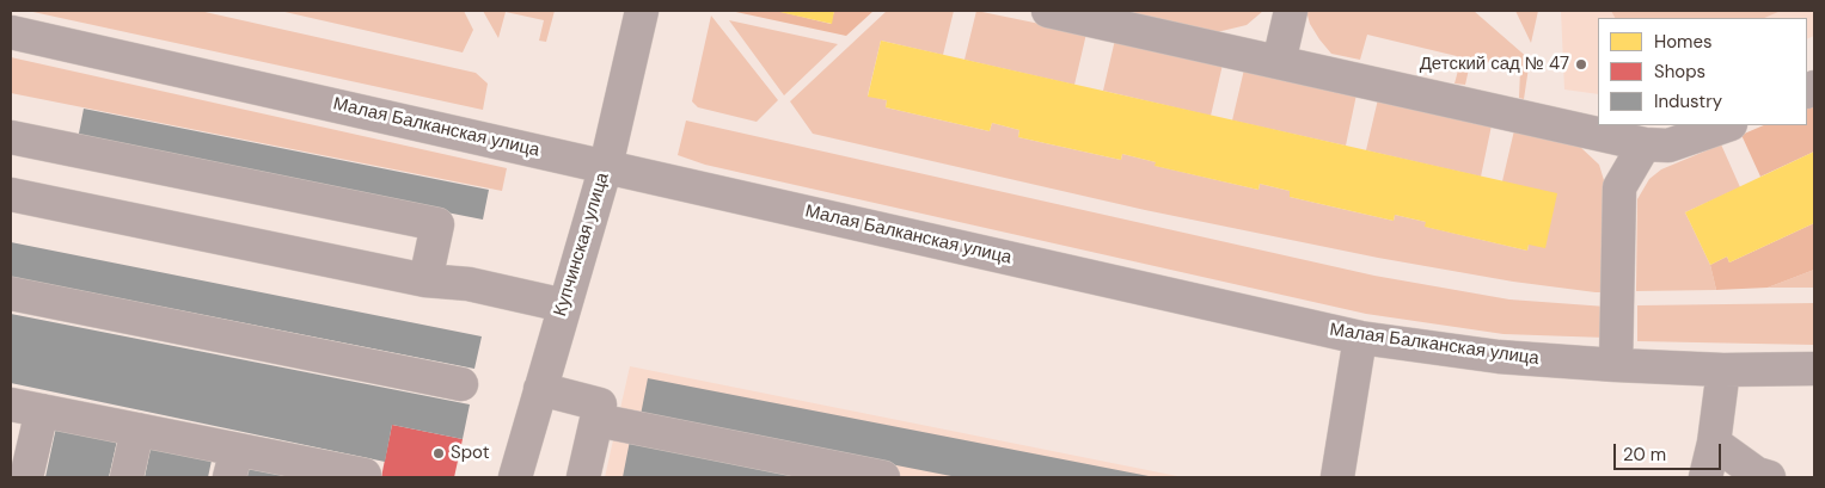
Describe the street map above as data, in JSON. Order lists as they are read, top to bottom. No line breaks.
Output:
{"streets":{"street":["Малая Балканская улица","Купчинская улица"]},"crossings":[["Малая Балканская улица","Купчинская улица"]],"places":["Детский сад № 47","Spot"],"legend":["Homes","Shops","Industry"],"scale_bar":"20 m"}
